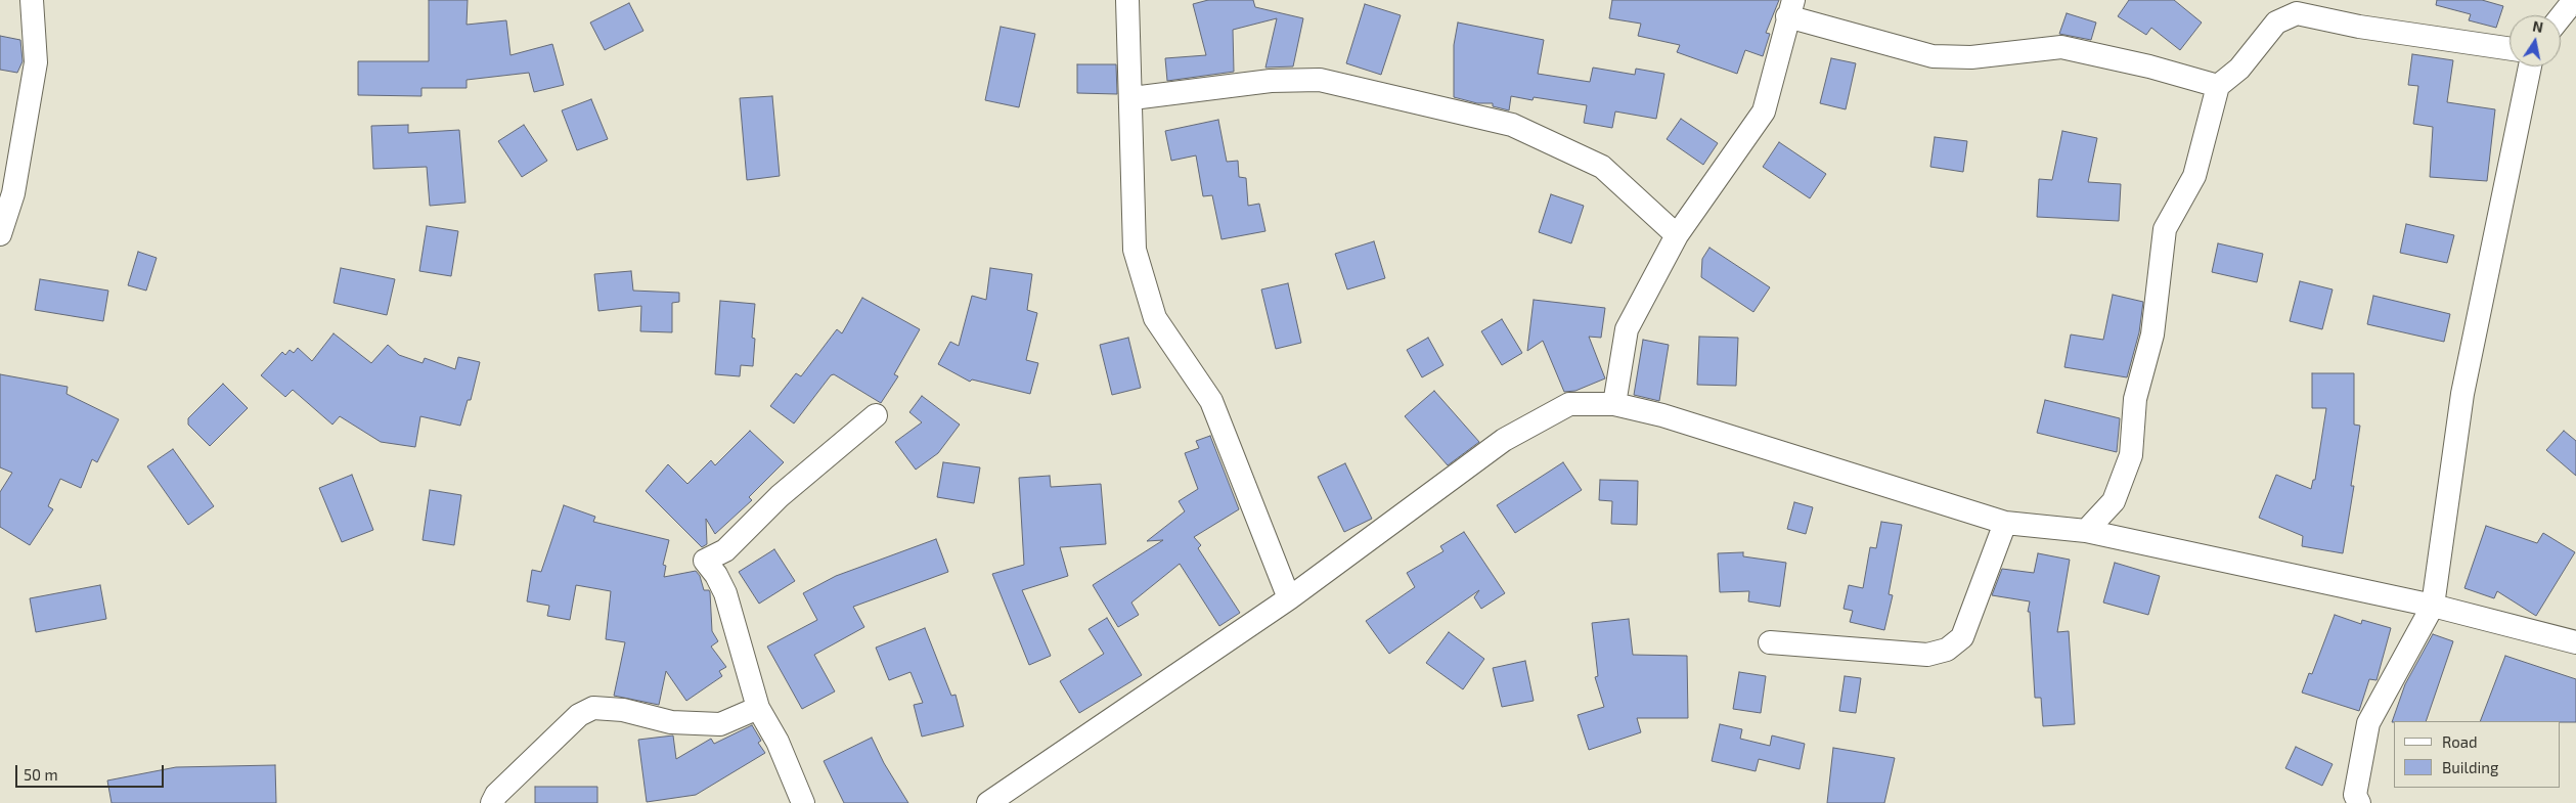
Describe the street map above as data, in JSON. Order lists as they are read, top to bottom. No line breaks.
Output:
{"legend":["Road","Building"],"scale_bar":"50 m","north":"top"}
